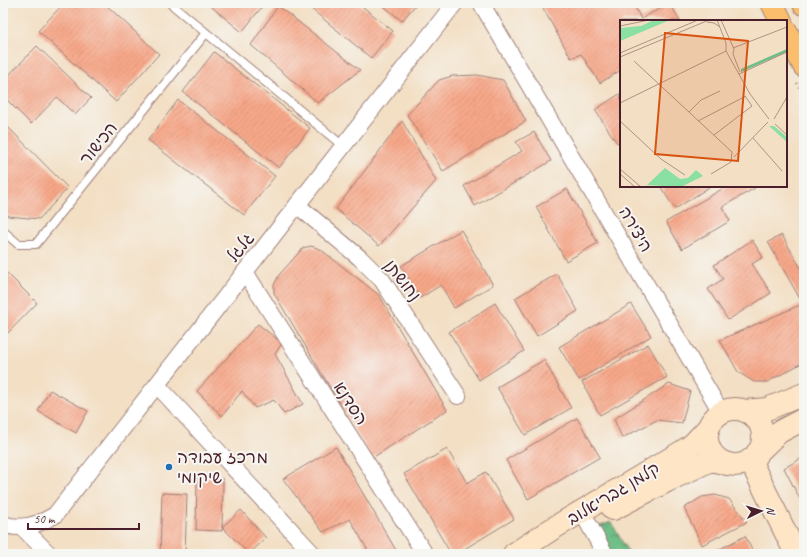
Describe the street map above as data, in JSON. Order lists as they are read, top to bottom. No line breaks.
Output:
{"streets":{"street":["היצירה","גלגל","נחושתן","הסדנא","קלמן גבריאלוב"],"lane":["הכישור"]},"crossings":[["היצירה","קלמן גבריאלוב"],["גלגל","נחושתן"],["גלגל","הסדנא"]],"places":["מרכז עבודה שיקומי"],"scale_bar":"50 m","north":"right"}
